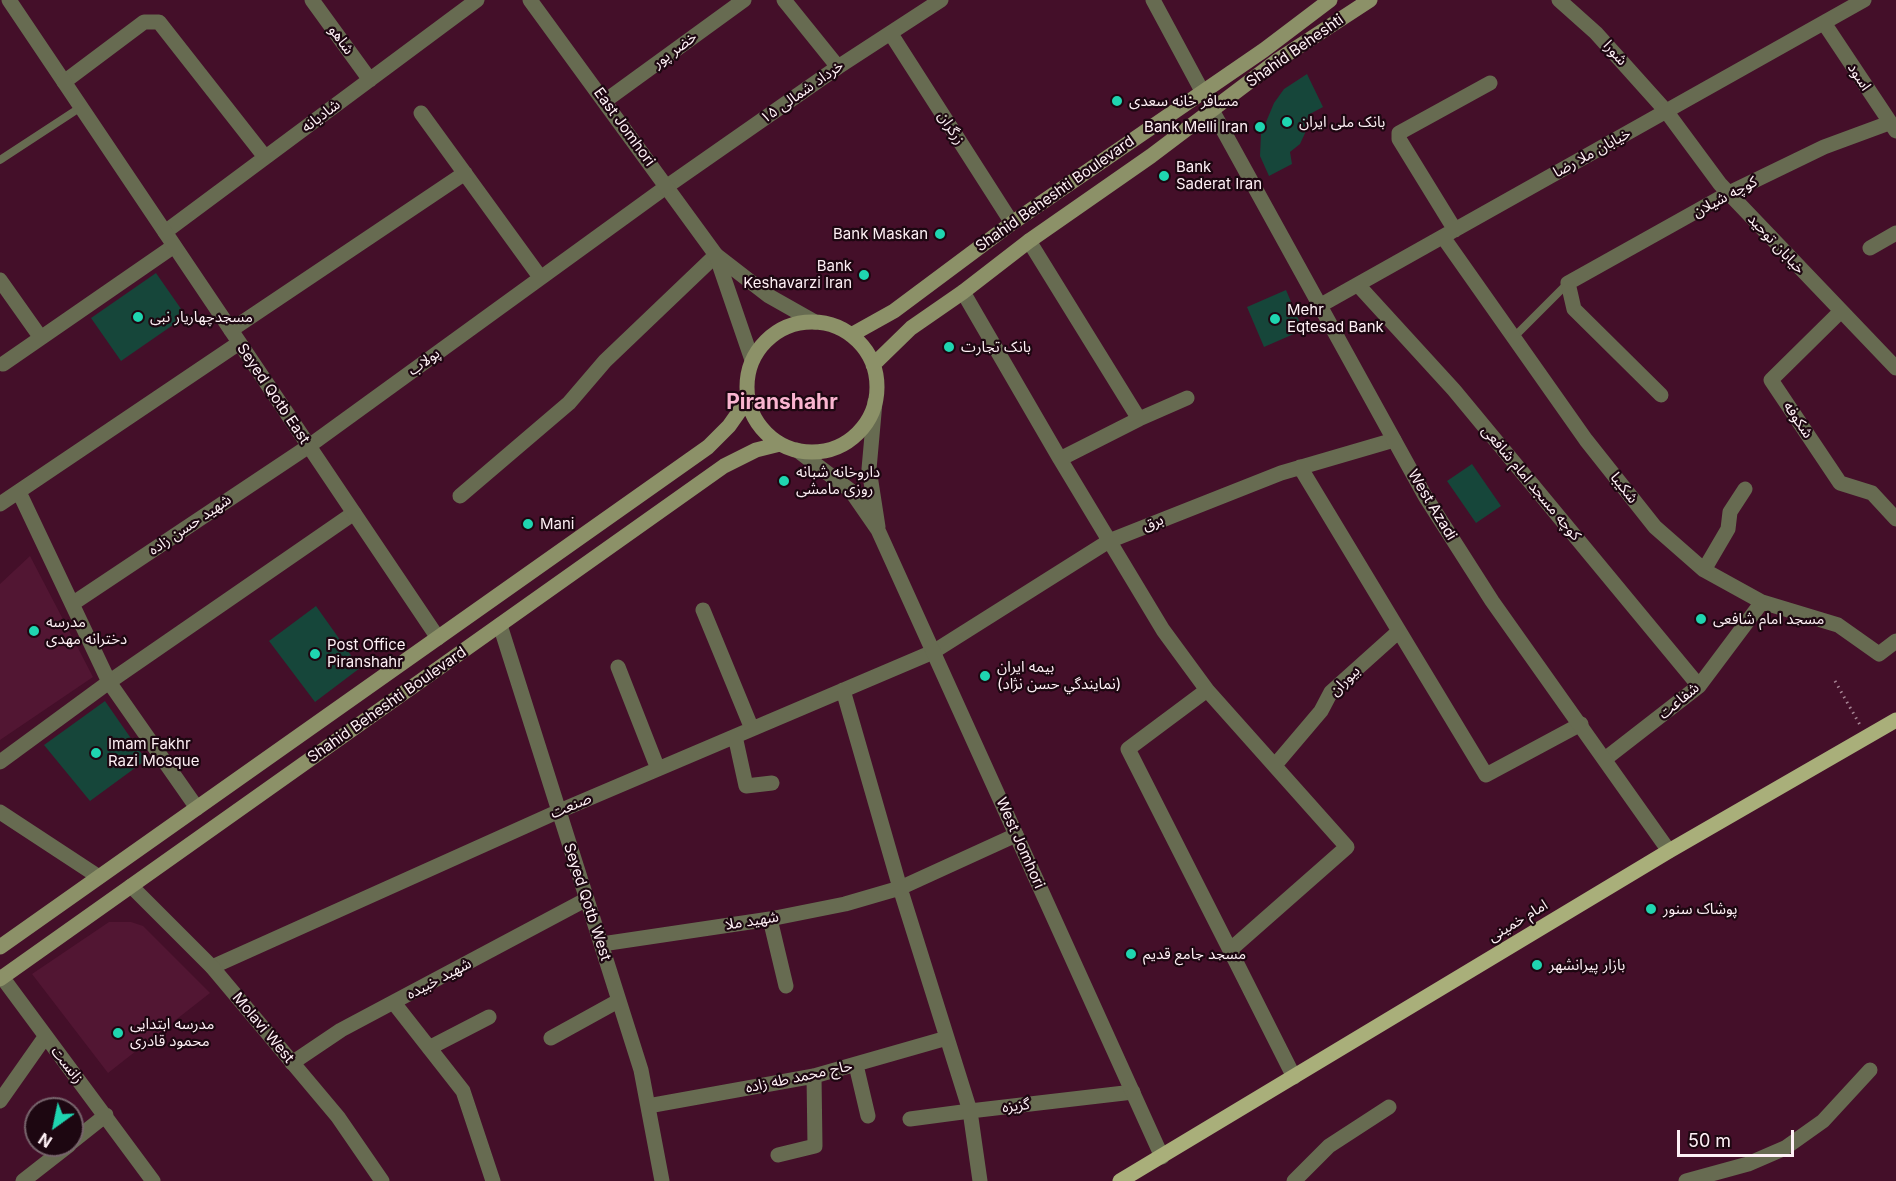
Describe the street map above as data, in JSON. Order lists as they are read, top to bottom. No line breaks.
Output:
{"streets":{"main road":["Shahid Beheshti","Shahid Beheshti Boulevard","امام خمینی"],"street":["شاهو","خضر پور","شورا","اسود","۱۵ خرداد شمالی","شادیانه","East Jomhori","زرگران","خیابان ملا رضا","کوچه شیلان","خیابان توحید","پولاب","Seyed Qotb East","شکوفه","کوچه مسجد امام شافعی","شکیبا","West Azadi","برق","شهید حسن زاده","بیوران","شفاعت","صنعت","West Jomhori","Seyed Qotb West","شهید ملا","شهید خبیده","Molavi West","زانست","حاج محمد طه زاده","گزیزه"]},"crossings":[["شاهو","شادیانه"],["خضر پور","East Jomhori"],["Shahid Beheshti","Shahid Beheshti Boulevard"],["شورا","خیابان ملا رضا"],["شورا","خیابان توحید"],["اسود","خیابان ملا رضا"],["اسود","کوچه شیلان"],["۱۵ خرداد شمالی","East Jomhori"],["۱۵ خرداد شمالی","زرگران"],["۱۵ خرداد شمالی","پولاب"],["شادیانه","Seyed Qotb East"],["زرگران","Shahid Beheshti Boulevard"],["خیابان ملا رضا","خیابان توحید"],["خیابان ملا رضا","کوچه مسجد امام شافعی"],["خیابان ملا رضا","شکیبا"],["خیابان ملا رضا","West Azadi"],["Shahid Beheshti Boulevard","Seyed Qotb East"],["Shahid Beheshti Boulevard","West Azadi"],["Shahid Beheshti Boulevard","Seyed Qotb West"],["Shahid Beheshti Boulevard","Molavi West"],["Shahid Beheshti Boulevard","زانست"],["کوچه شیلان","خیابان توحید"],["کوچه شیلان","شکیبا"],["خیابان توحید","شکوفه"],["پولاب","Seyed Qotb East"],["پولاب","شهید حسن زاده"],["Seyed Qotb East","شهید حسن زاده"],["کوچه مسجد امام شافعی","شفاعت"],["شکیبا","شفاعت"],["West Azadi","برق"],["West Azadi","شفاعت"],["West Azadi","امام خمینی"],["برق","صنعت"],["برق","West Jomhori"],["صنعت","West Jomhori"],["صنعت","Seyed Qotb West"],["صنعت","Molavi West"],["West Jomhori","شهید ملا"],["West Jomhori","امام خمینی"],["West Jomhori","گزیزه"],["Seyed Qotb West","شهید ملا"],["Seyed Qotb West","شهید خبیده"],["Seyed Qotb West","حاج محمد طه زاده"],["شهید خبیده","Molavi West"]],"districts":["Piranshahr"],"places":["مسافر خانه سعدی","بانک ملی ایران","Bank Melli Iran","Bank Saderat Iran","Bank Maskan","Bank Keshavarzi Iran","مسجدچهاریار نبی","Mehr Eqtesad Bank","بانک تجارت","داروخانه شبانه روزی مامشی","Mani","مسجد امام شافعی","مدرسه دخترانه مهدی","Post Office Piranshahr","بيمه ايران (نمايندگي حسن نژاد)","Imam Fakhr Razi Mosque","پوشاک سنور","مسجد جامع قدیم","بازار پیرانشهر","مدرسه ابتدایى محمود قادرى"],"scale_bar":"50 m","north":"bottom left"}
